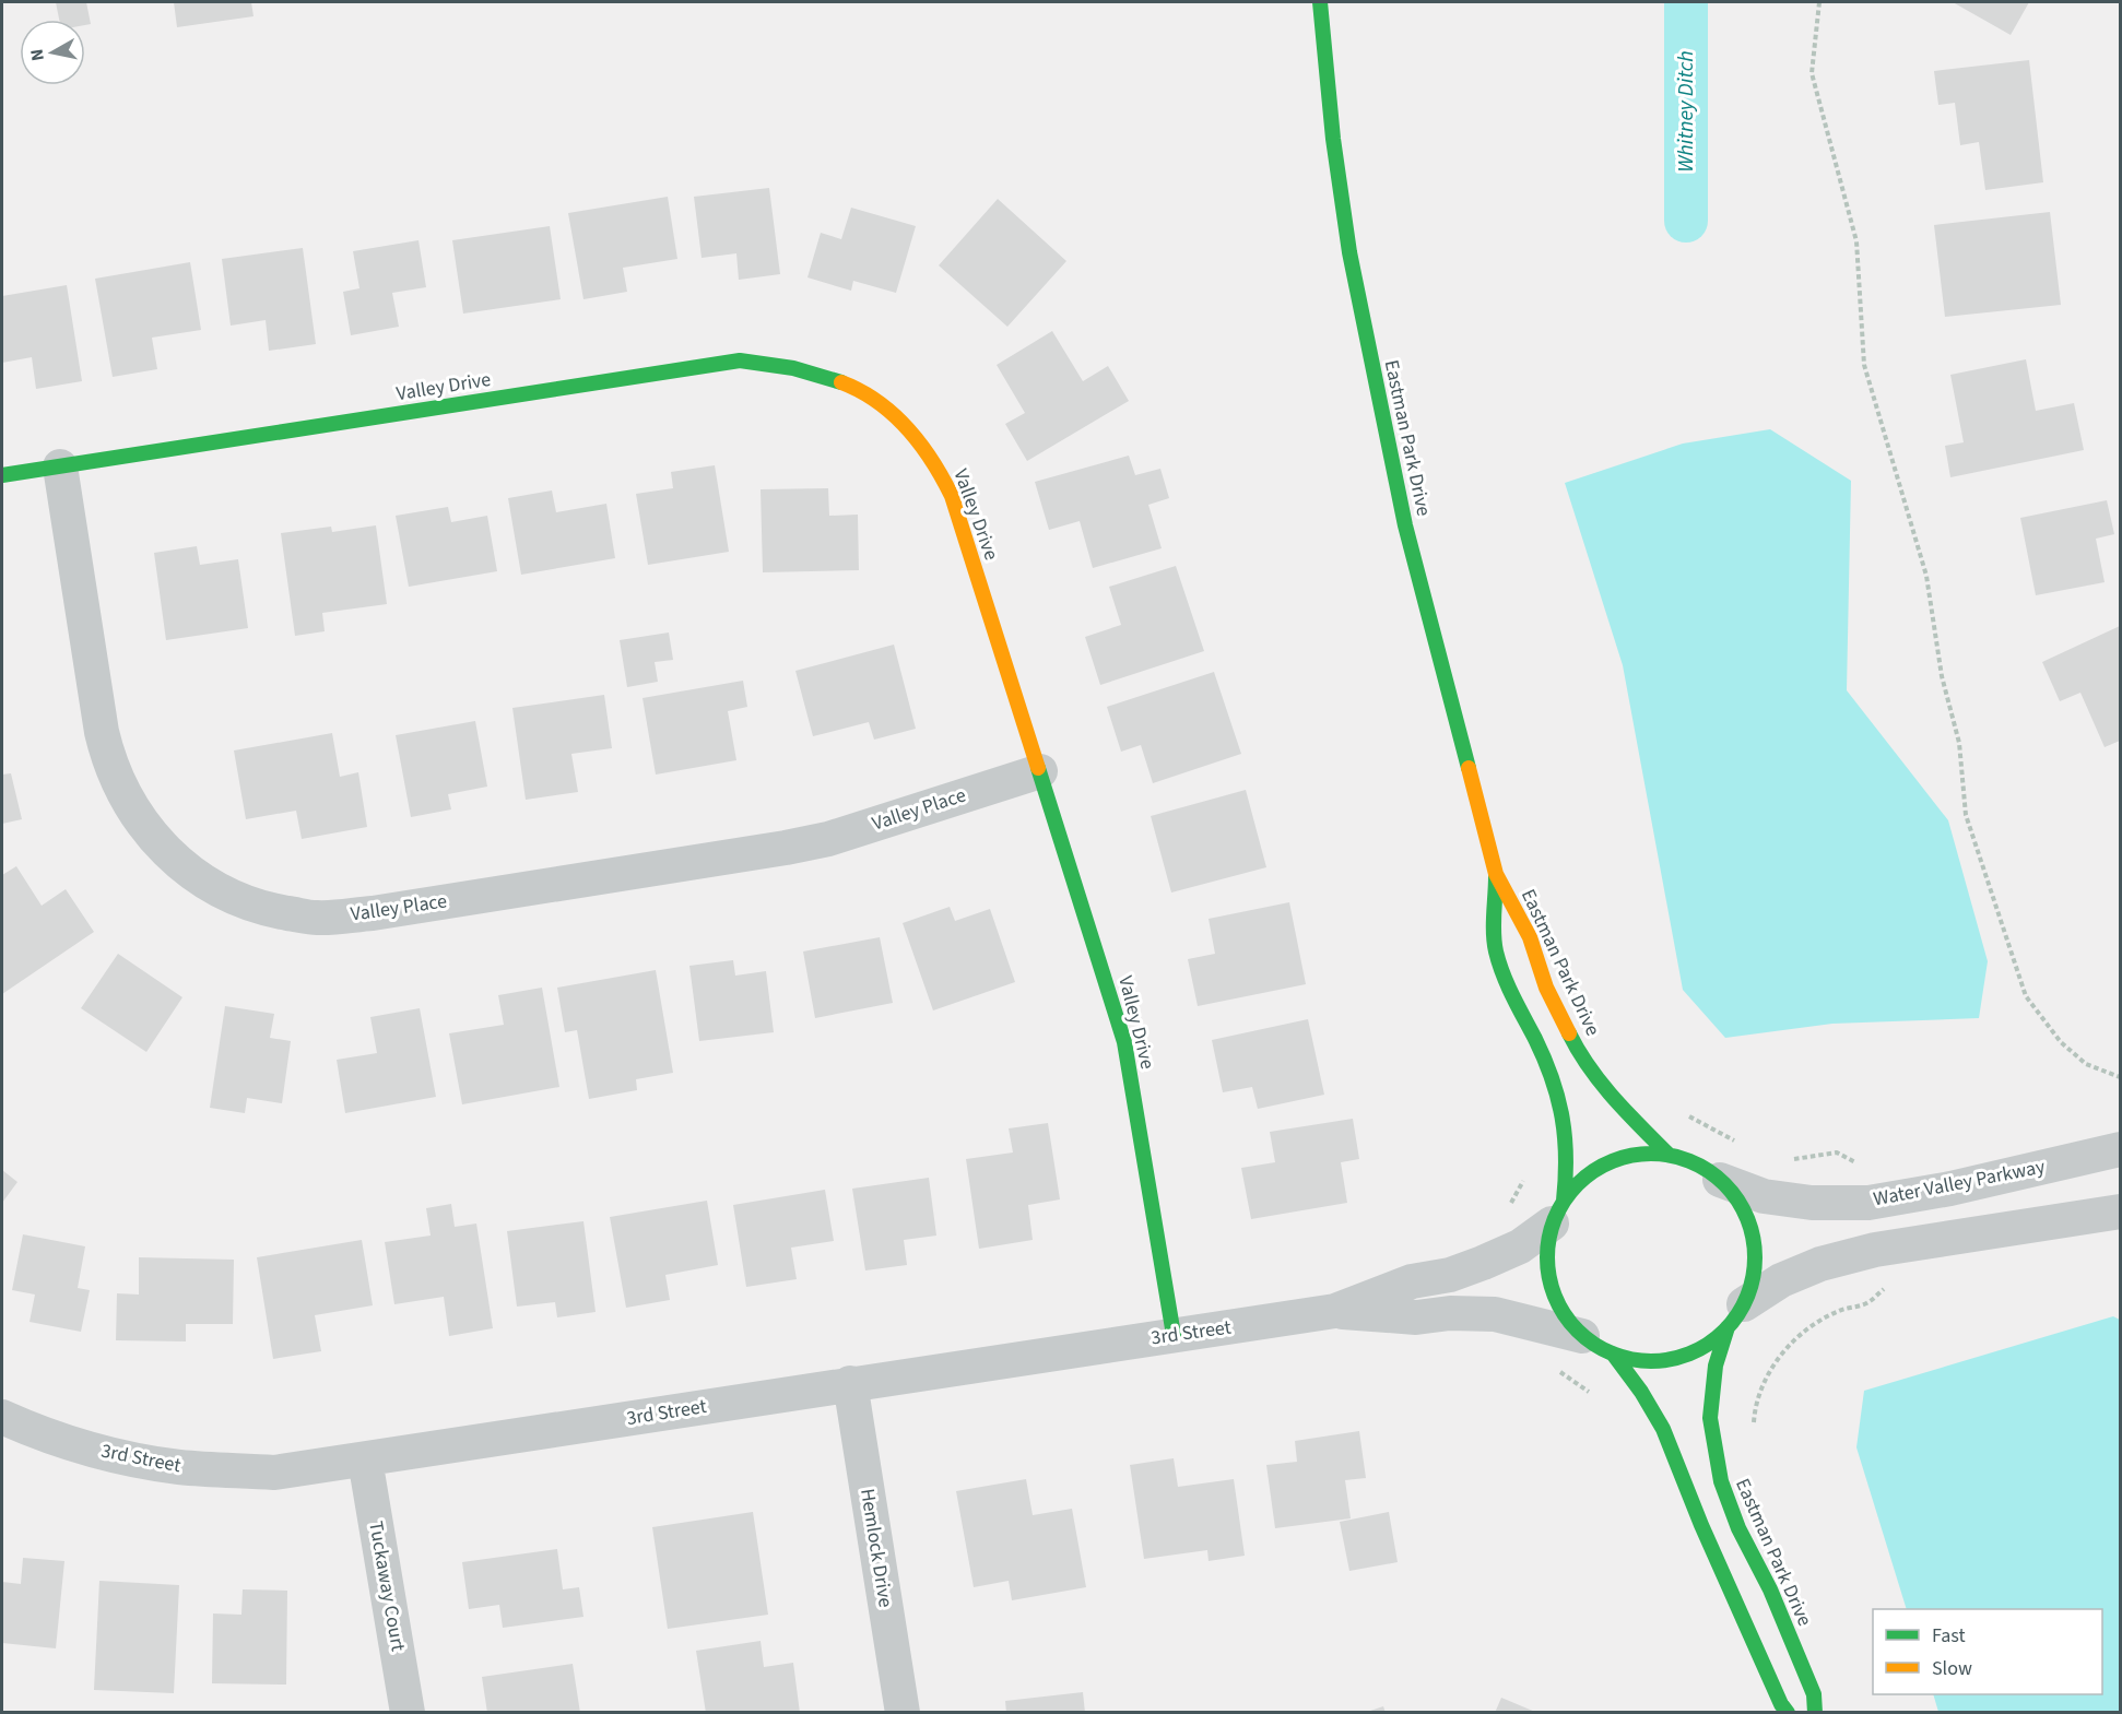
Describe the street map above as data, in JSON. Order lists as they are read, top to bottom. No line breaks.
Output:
{"streets":{"street":["Valley Drive","Eastman Park Drive","Valley Place","Water Valley Parkway","3rd Street","Hemlock Drive","Tuckaway Court"]},"crossings":[["Valley Drive","Valley Place"],["Valley Drive","3rd Street"],["Eastman Park Drive","Water Valley Parkway"],["Eastman Park Drive","3rd Street"],["Water Valley Parkway","3rd Street"],["3rd Street","Hemlock Drive"],["3rd Street","Tuckaway Court"]],"water":["Whitney Ditch"],"legend":["Fast","Slow"],"north":"left"}
